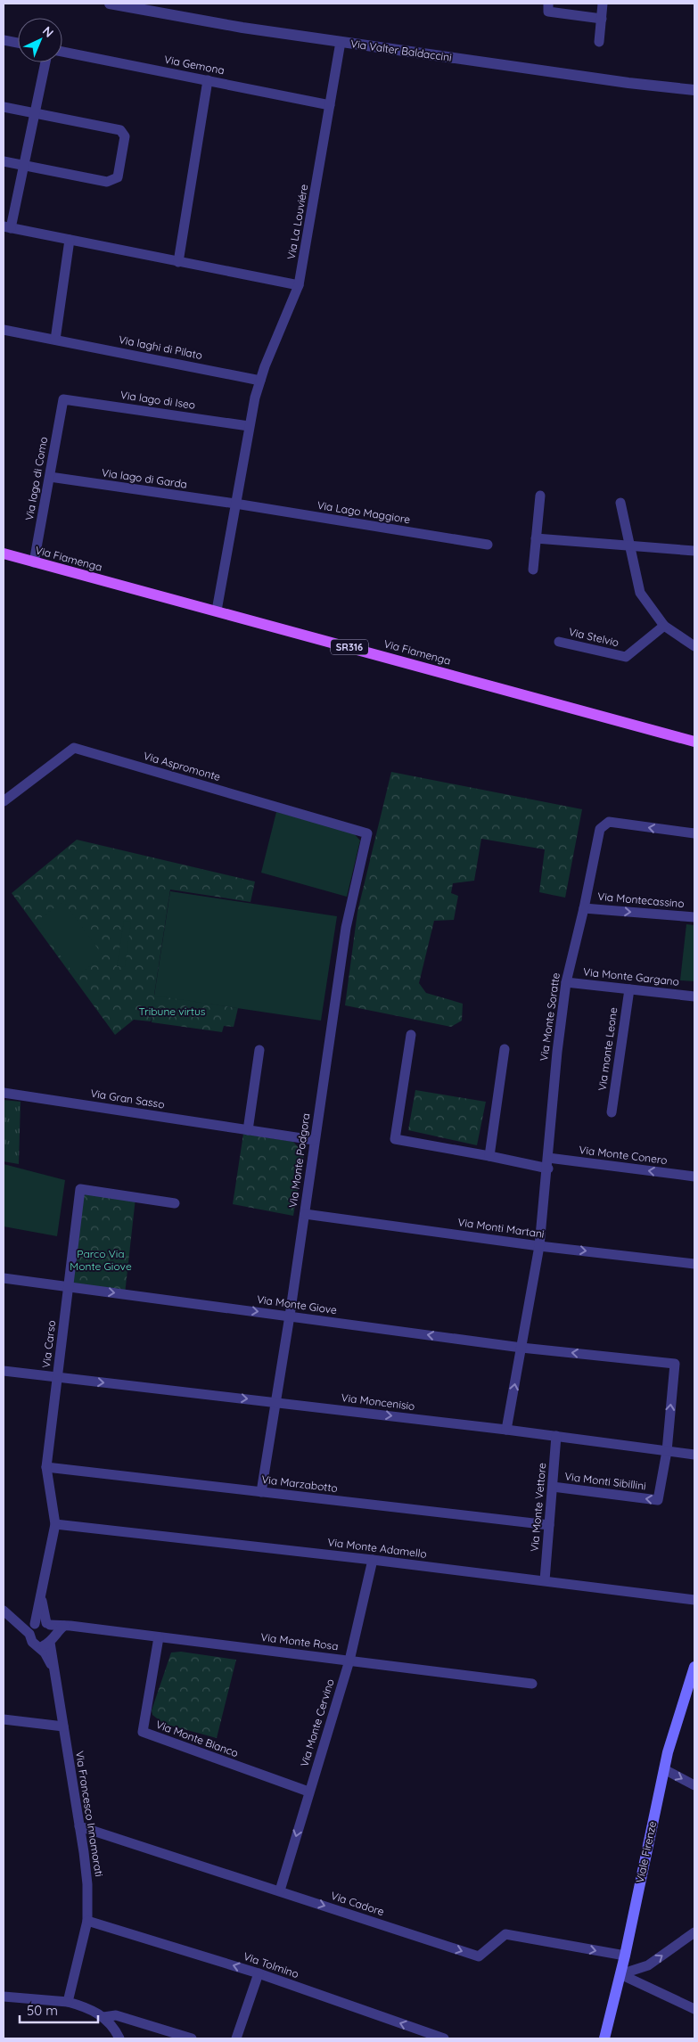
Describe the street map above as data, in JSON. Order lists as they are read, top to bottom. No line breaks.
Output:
{"streets":{"main road":["Via Fiamenga","SR316","Viale Firenze"],"street":["Via Valter Baldaccini","Via Gemona","Via La Louviére","Via laghi di Pilato","Via lago di Iseo","Via lago di Como","Via lago di Garda","Via Lago Maggiore","Via Stelvio","Via Aspromonte","Via Montecassino","Via Monte Gargano","Via Monte Soratte","Via monte Leone","Via Gran Sasso","Via Monte Conero","Via Monte Podgora","Via Monti Martani","Via Monte Giove","Via Carso","Via Moncenisio","Via Monti Sibillini","Via Marzabotto","Via Monte Vettore","Via Monte Adamello","Via Monte Rosa","Via Monte Cervino","Via Monte Bianco","Via Francesco Innamorati","Via Cadore","Via Tolmino"]},"crossings":[["Via Valter Baldaccini","Via La Louviére"],["Via Gemona","Via La Louviére"],["Via lago di Iseo","Via lago di Como"],["Via lago di Como","Via lago di Garda"],["Via lago di Como","Via Fiamenga"],["Via lago di Garda","Via Lago Maggiore"],["Via Aspromonte","Via Monte Podgora"],["Via Montecassino","Via Monte Soratte"],["Via Monte Gargano","Via Monte Soratte"],["Via Monte Gargano","Via monte Leone"],["Via Monte Soratte","Via Monte Conero"],["Via Monte Soratte","Via Monti Martani"],["Via Gran Sasso","Via Monte Podgora"],["Via Monte Podgora","Via Monti Martani"],["Via Monte Podgora","Via Monte Giove"],["Via Monte Podgora","Via Moncenisio"],["Via Monte Podgora","Via Marzabotto"],["Via Monte Giove","Via Carso"],["Via Monte Giove","Via Moncenisio"],["Via Monte Giove","Via Monti Sibillini"],["Via Carso","Via Moncenisio"],["Via Carso","Via Marzabotto"],["Via Carso","Via Monte Adamello"],["Via Carso","Via Monte Rosa"],["Via Carso","Via Francesco Innamorati"],["Via Moncenisio","Via Monti Sibillini"],["Via Moncenisio","Via Monte Vettore"],["Via Monti Sibillini","Via Monte Vettore"],["Via Marzabotto","Via Monte Vettore"],["Via Monte Vettore","Via Monte Adamello"],["Via Monte Adamello","Via Monte Cervino"],["Via Monte Rosa","Via Monte Cervino"],["Via Monte Rosa","Via Monte Bianco"],["Via Monte Rosa","Via Francesco Innamorati"],["Via Monte Cervino","Via Monte Bianco"],["Via Monte Cervino","Via Cadore"],["Via Francesco Innamorati","Via Cadore"],["Via Francesco Innamorati","Via Tolmino"],["Viale Firenze","Via Cadore"]],"one_way":["Via Montecassino","Via Monte Conero","Via Monti Martani","Via Moncenisio","Via Cadore"],"parks":["Tribune virtus","Parco Via Monte Giove"],"scale_bar":"50 m","north":"top right"}
